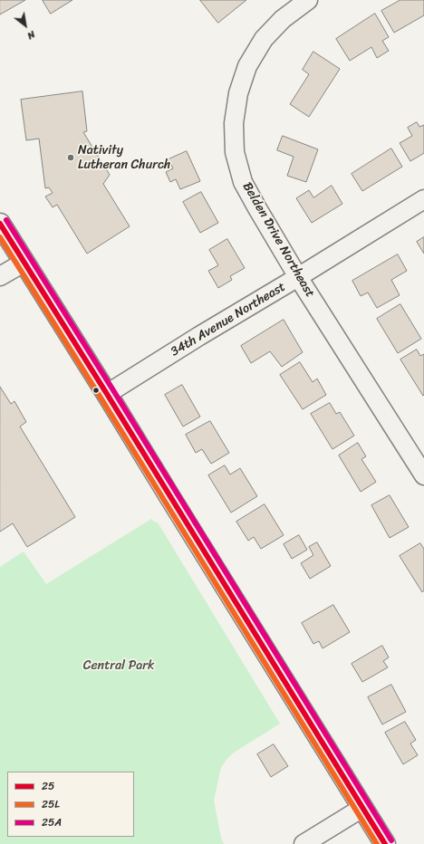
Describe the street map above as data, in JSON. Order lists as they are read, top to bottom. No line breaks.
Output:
{"streets":{"street":["Belden Drive Northeast","34th Avenue Northeast"]},"crossings":[["Belden Drive Northeast","34th Avenue Northeast"]],"parks":["Central Park"],"places":["Nativity Lutheran Church"],"lines":["transit line 25A","transit line 25","transit line 25L"],"legend":["25","25L","25A"],"north":"bottom right"}
